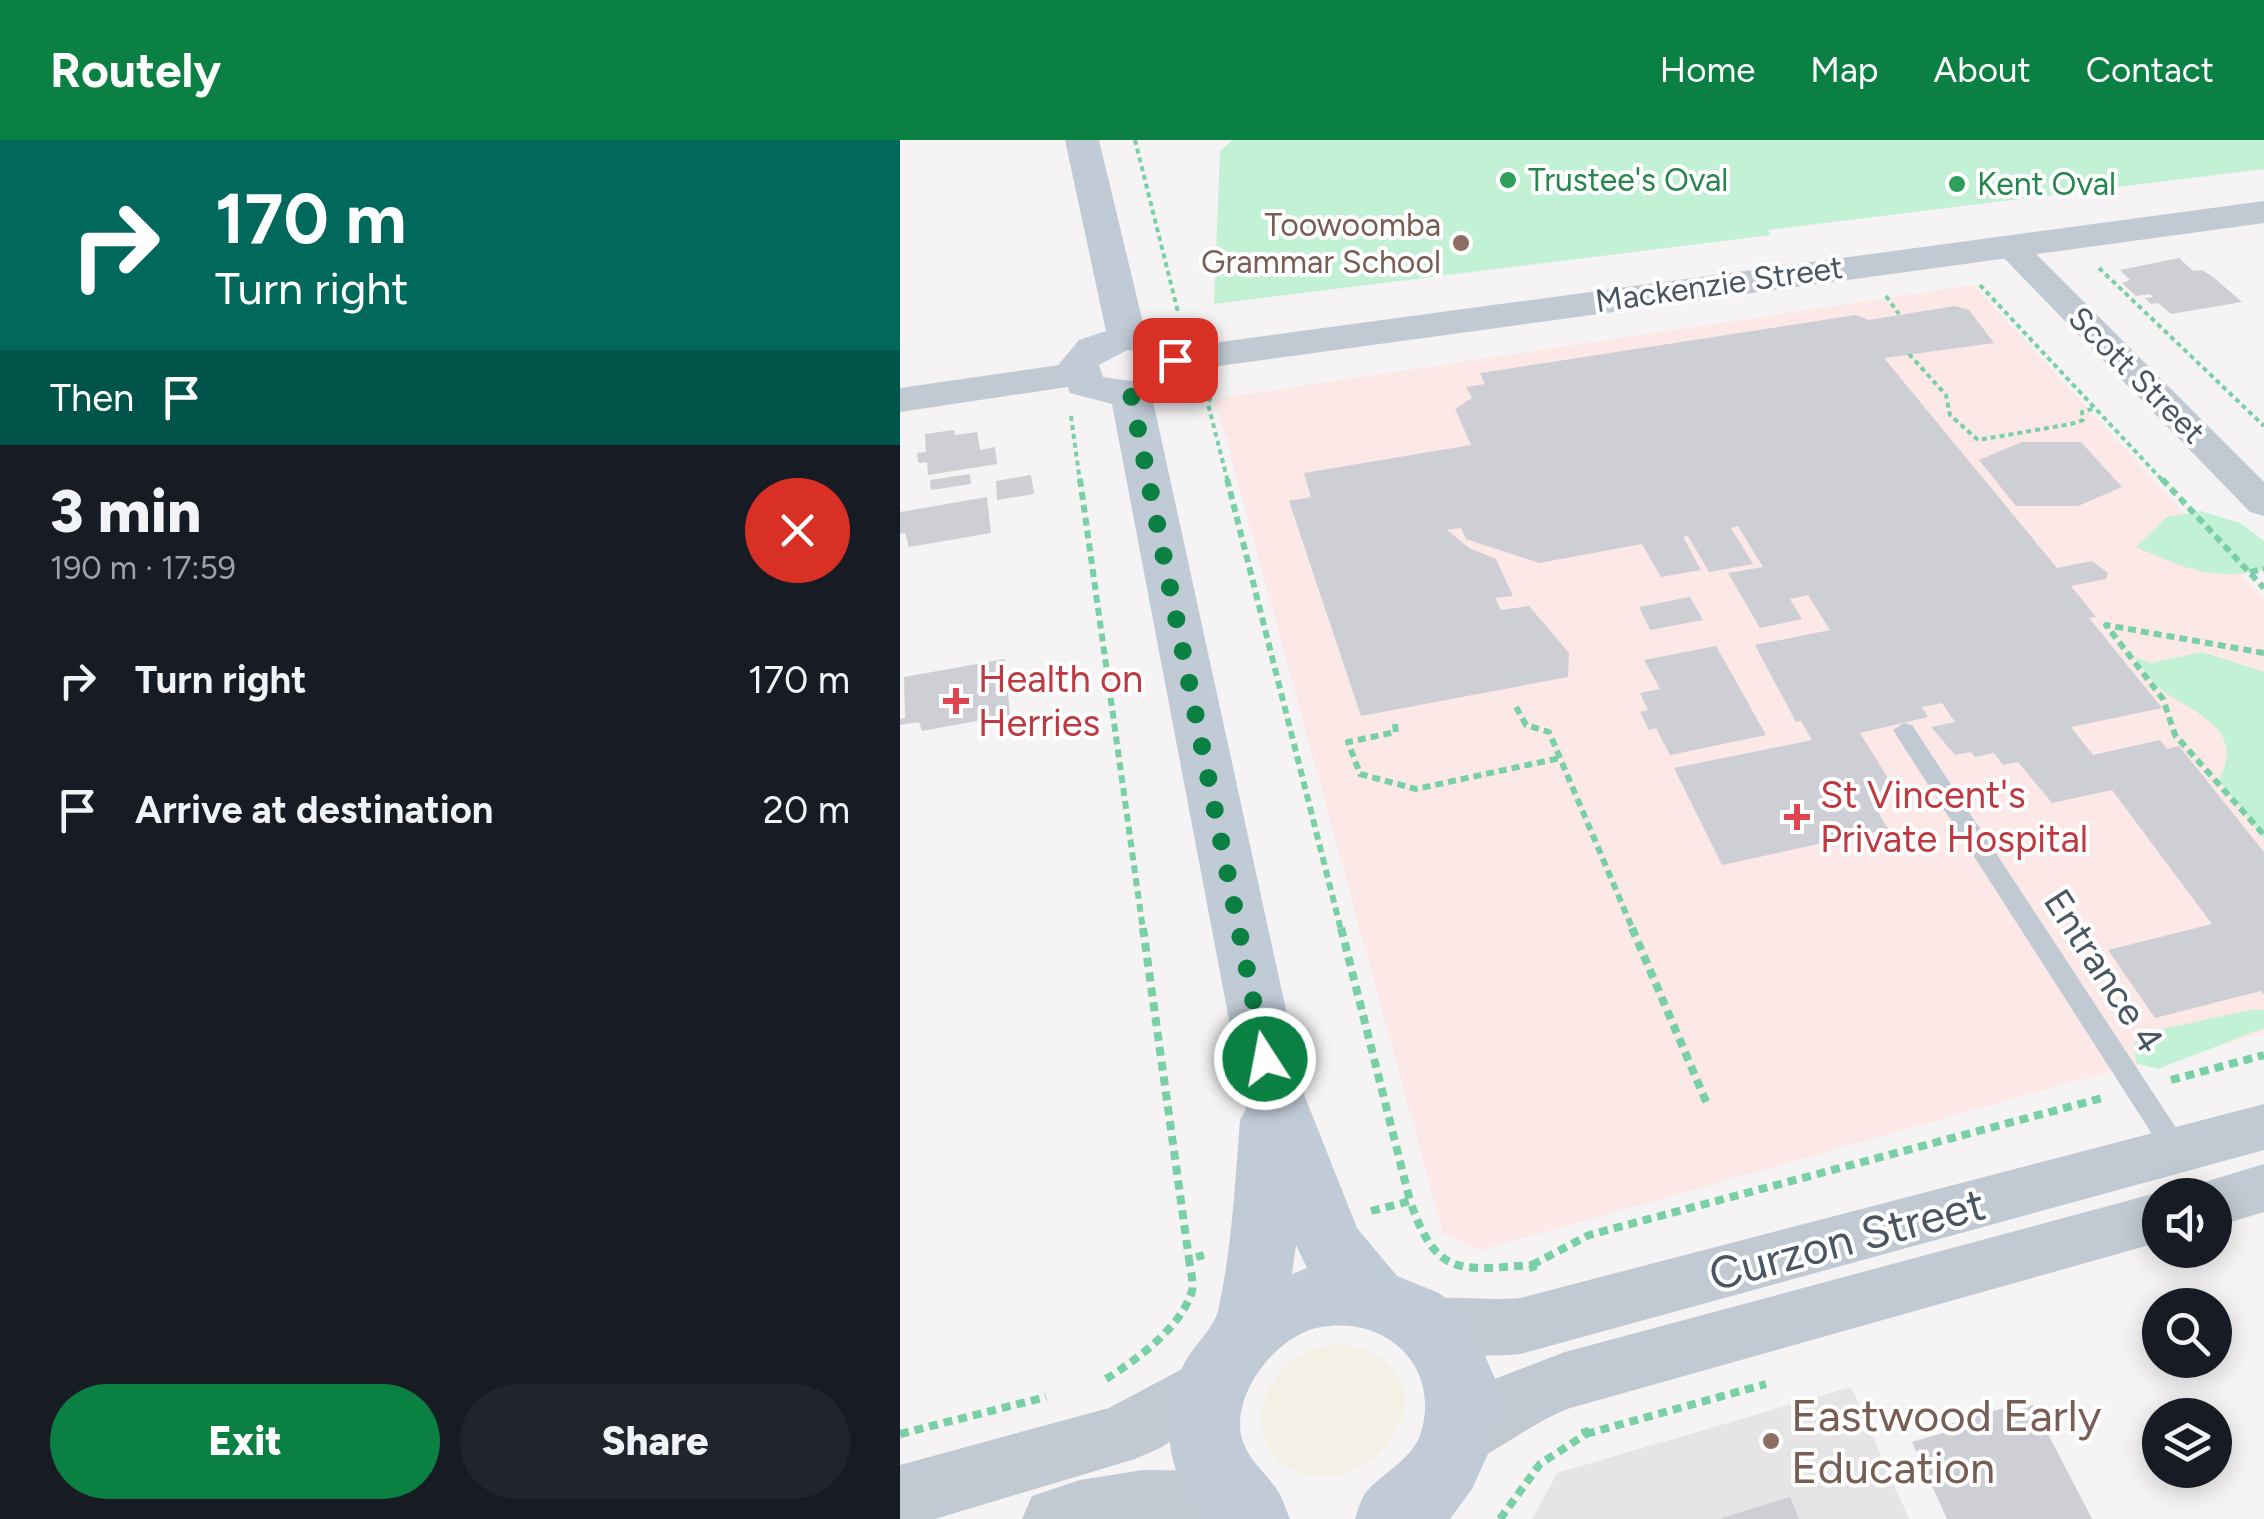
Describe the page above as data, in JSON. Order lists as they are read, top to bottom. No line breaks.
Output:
{"streets":{"street":["Mackenzie Street","Scott Street","Curzon Street"],"lane":["Entrance 4"]},"crossings":[["Mackenzie Street","Scott Street"],["Entrance 4","Curzon Street"]],"places":{"other":["Trustee's Oval","Kent Oval","Toowoomba Grammar School","Eastwood Early Education"],"health":["Health on Herries","St Vincent's Private Hospital"]},"page":{"header":"Routely","nav":["Home","Map","About","Contact"],"turn":["170 m","Turn right"],"then":"Then","heading":["3 min","190 m · 17:59"],"list":[{"name":"Turn right","value":"170 m"},{"name":"Arrive at destination","value":"20 m"}],"buttons":["Exit","Share"]}}
